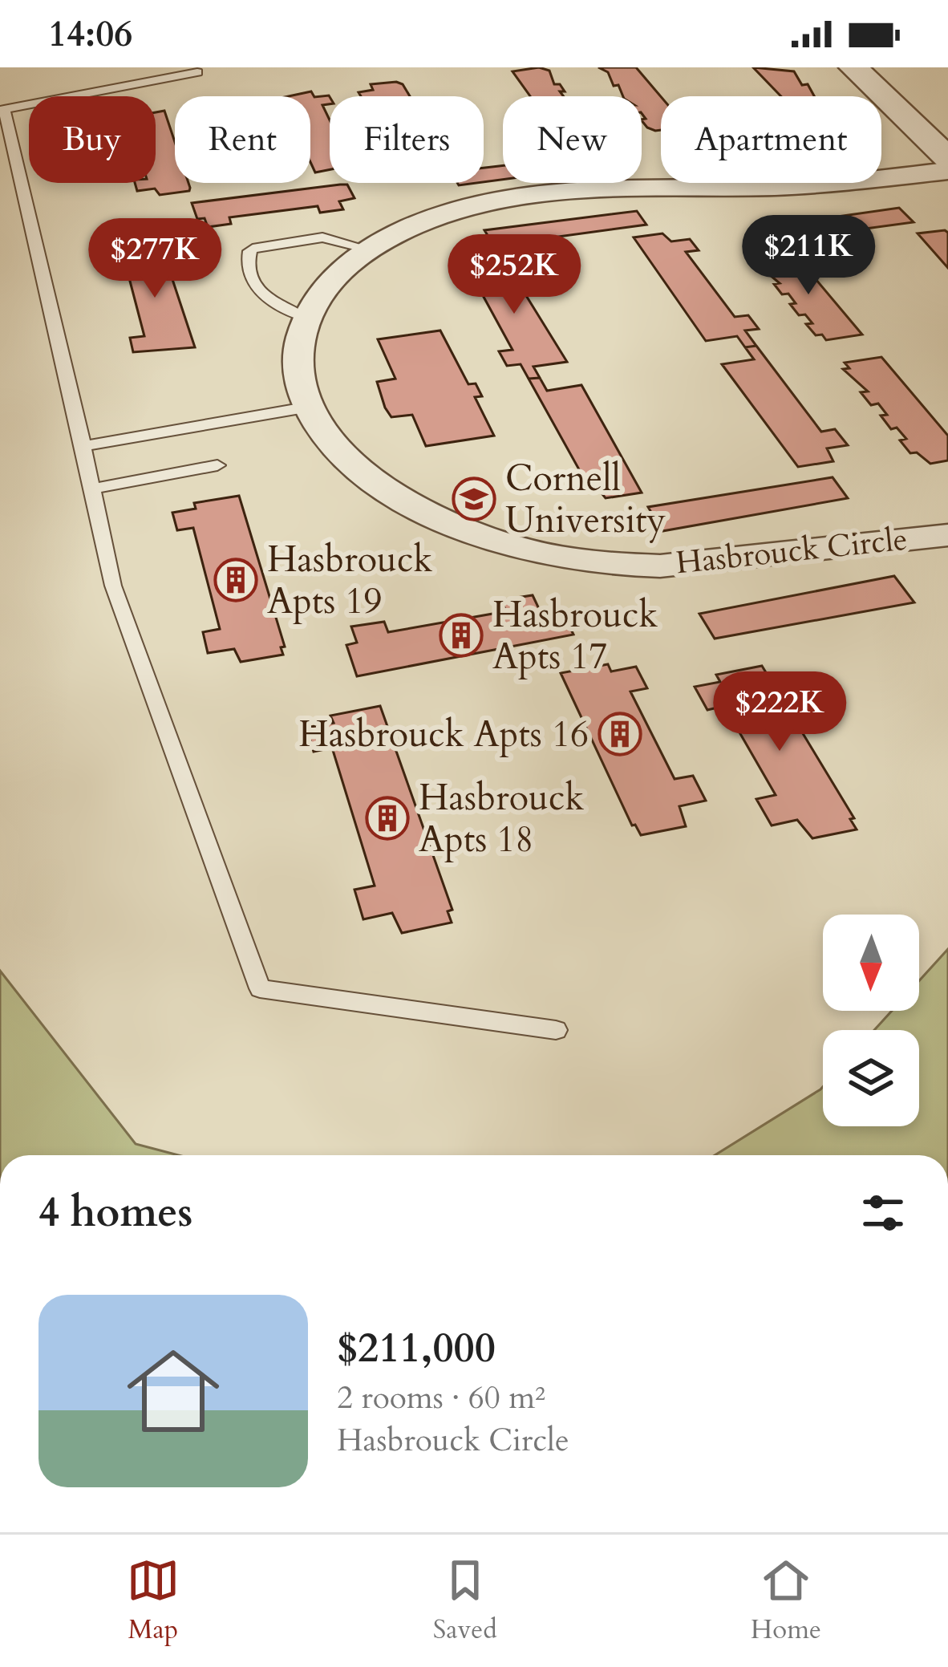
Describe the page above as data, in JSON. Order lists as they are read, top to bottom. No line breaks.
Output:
{"streets":{"street":["Hasbrouck Circle"]},"places":{"school or university":["Cornell University"],"building":["Hasbrouck Apts 19","Hasbrouck Apts 17","Hasbrouck Apts 16","Hasbrouck Apts 18"]},"north":"bottom","page":{"status":"14:06","chip":["Buy","Rent","Filters","New","Apartment"],"price":["$211K","$277K","$252K","$222K"],"heading":"4 homes","list":[{"name":"$211,000","note":"2 rooms · 60 m² · Hasbrouck Circle"}],"tabs":["Map","Saved","Home"]}}
